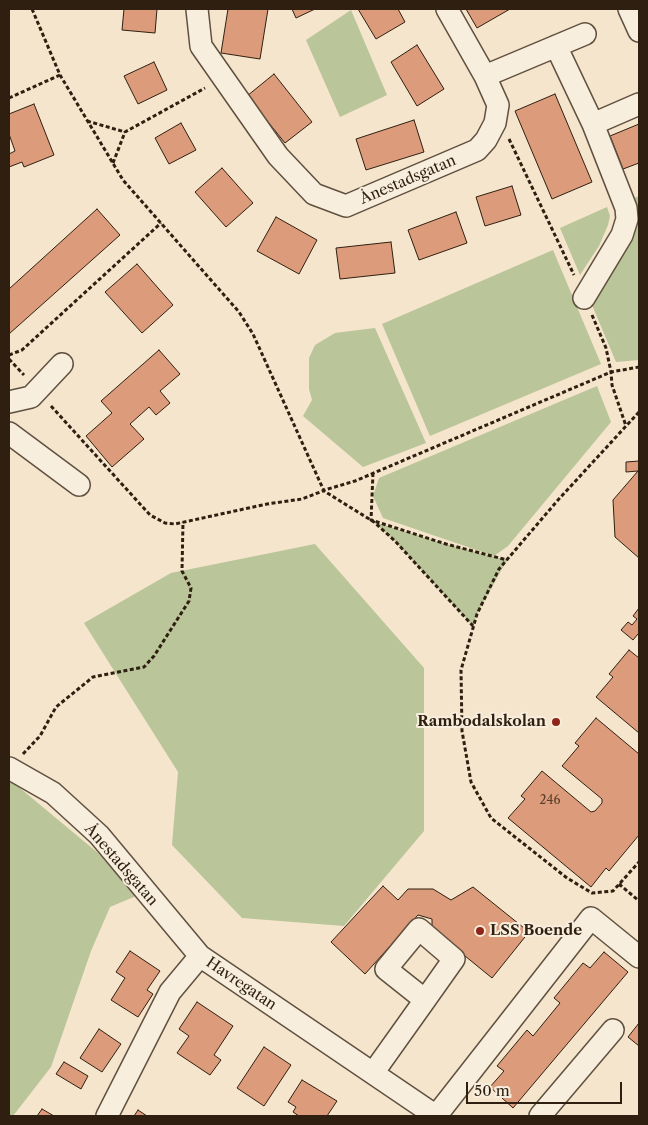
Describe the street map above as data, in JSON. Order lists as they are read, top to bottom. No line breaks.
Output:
{"streets":{"street":["Ånestadsgatan","Havregatan"]},"crossings":[["Ånestadsgatan","Havregatan"]],"places":["Rambodalskolan","LSS Boende"],"house_numbers":["246"],"scale_bar":"50 m"}
